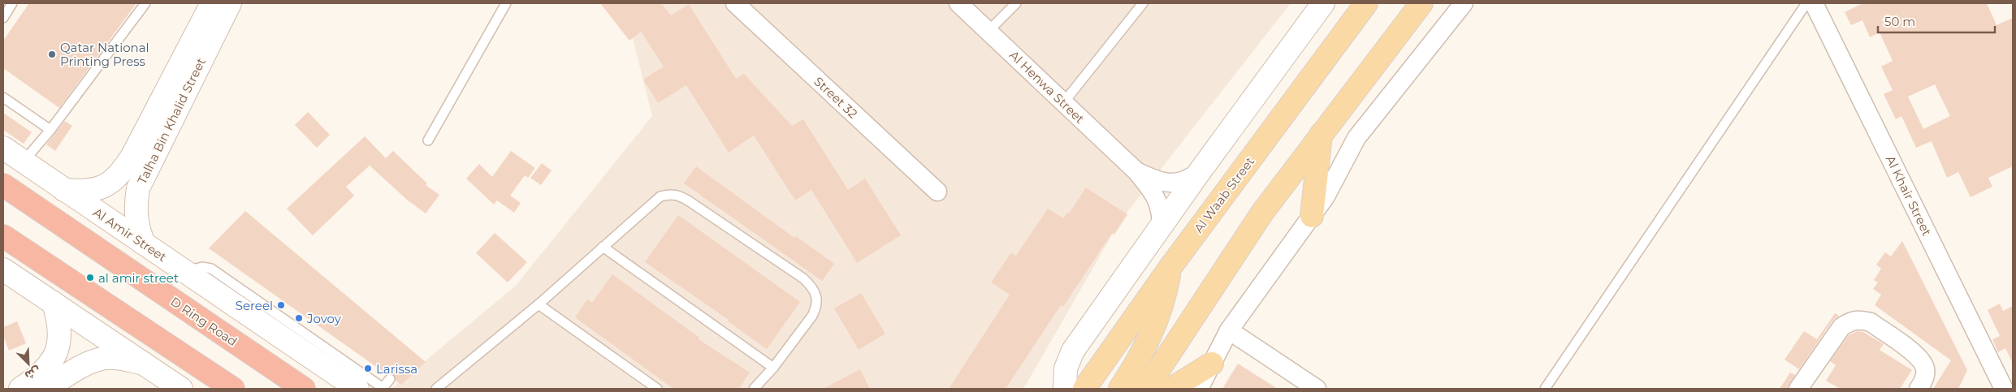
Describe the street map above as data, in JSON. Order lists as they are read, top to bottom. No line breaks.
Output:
{"streets":{"highway":["D Ring Road"],"main road":["Al Waab Street"],"street":["Al Henwa Street","Street 32","Talha Bin Khalid Street","Al Khair Street","Al Amir Street"]},"crossings":[["Talha Bin Khalid Street","Al Amir Street"]],"places":["Qatar National Printing Press","al amir street","Sereel","Jovoy","Larissa"],"scale_bar":"50 m","north":"bottom right"}
